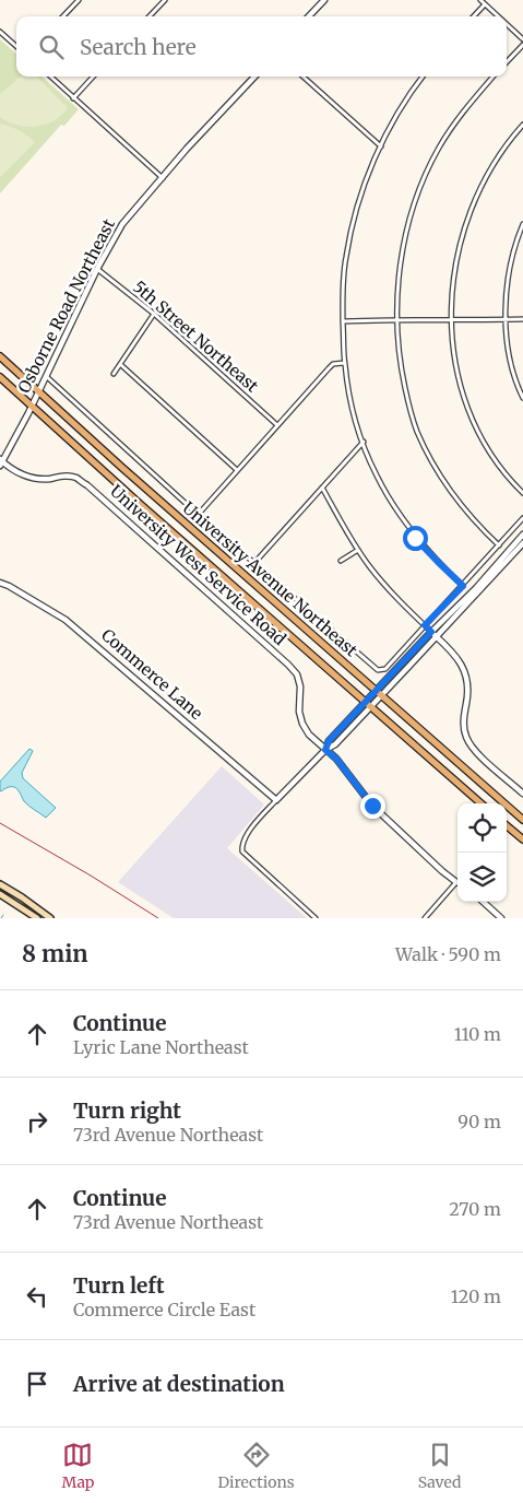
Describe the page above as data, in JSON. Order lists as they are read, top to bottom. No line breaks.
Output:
{"streets":{"main road":["University Avenue Northeast"],"street":["Osborne Road Northeast","5th Street Northeast","University West Service Road","Commerce Lane"]},"crossings":[["Osborne Road Northeast","5th Street Northeast"],["Osborne Road Northeast","University West Service Road"],["Osborne Road Northeast","University Avenue Northeast"]],"page":{"search":"Search here","heading":["8 min","Walk · 590 m"],"list":[["Continue","Lyric Lane Northeast","110 m"],["Turn right","73rd Avenue Northeast","90 m"],["Continue","73rd Avenue Northeast","270 m"],["Turn left","Commerce Circle East","120 m"],"Arrive at destination"],"nav":["Map","Directions","Saved"]}}
